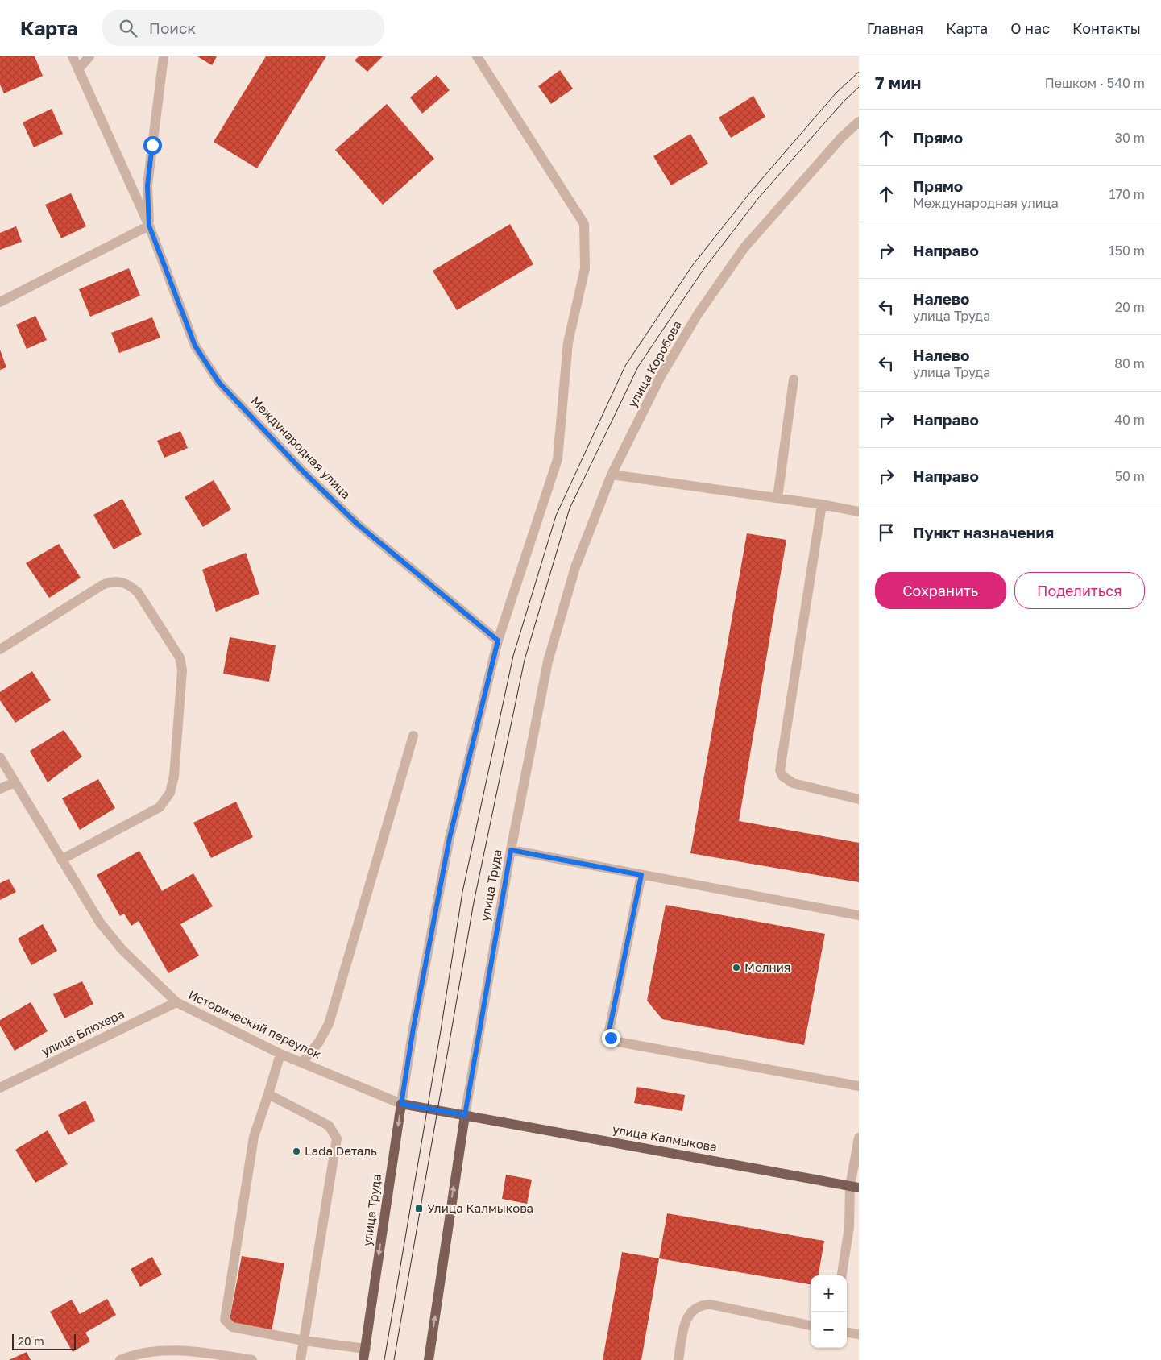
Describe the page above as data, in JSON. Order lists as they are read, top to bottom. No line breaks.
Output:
{"streets":{"main road":["улица Труда","улица Калмыкова"],"street":["улица Коробова","Международная улица","Исторический переулок","улица Блюхера"]},"crossings":[["улица Коробова","улица Труда"],["улица Труда","Исторический переулок"],["улица Труда","улица Калмыкова"],["Исторический переулок","улица Блюхера"]],"places":{"other":["Молния","Lada Dеталь"],"transit":["Улица Калмыкова"]},"scale_bar":"20 m","page":{"header":"Карта","search":"Поиск","nav":["Главная","Карта","О нас","Контакты"],"heading":["7 мин","Пешком · 540 m"],"list":[["Прямо","30 m"],["Прямо","Международная улица","170 m"],["Направо","150 m"],["Налево","улица Труда","20 m"],["Налево","улица Труда","80 m"],["Направо","40 m"],["Направо","50 m"],"Пункт назначения"],"buttons":["Сохранить","Поделиться"],"map_buttons":["+","−"],"scale":"20 m"}}
